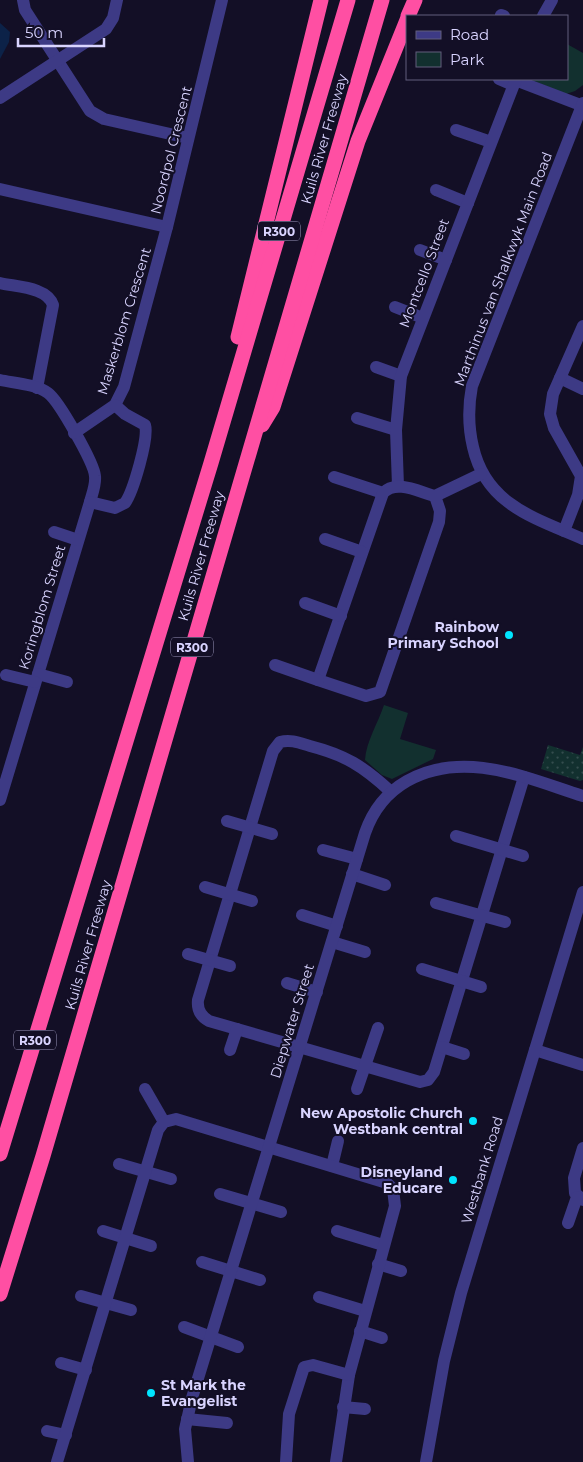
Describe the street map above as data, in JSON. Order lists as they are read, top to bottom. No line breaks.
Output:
{"streets":{"highway":["Kuils River Freeway","R300"],"street":["Noordpol Crescent","Marthinus van Shalkwyk Main Road","Montcello Street","Maskerblom Crescent","Koringblom Street","Diepwater Street","Westbank Road"]},"crossings":[["Noordpol Crescent","Maskerblom Crescent"],["Maskerblom Crescent","Koringblom Street"]],"places":["Rainbow Primary School","New Apostolic Church Westbank central","Disneyland Educare","St Mark the Evangelist"],"legend":["Road","Park"],"scale_bar":"50 m"}
